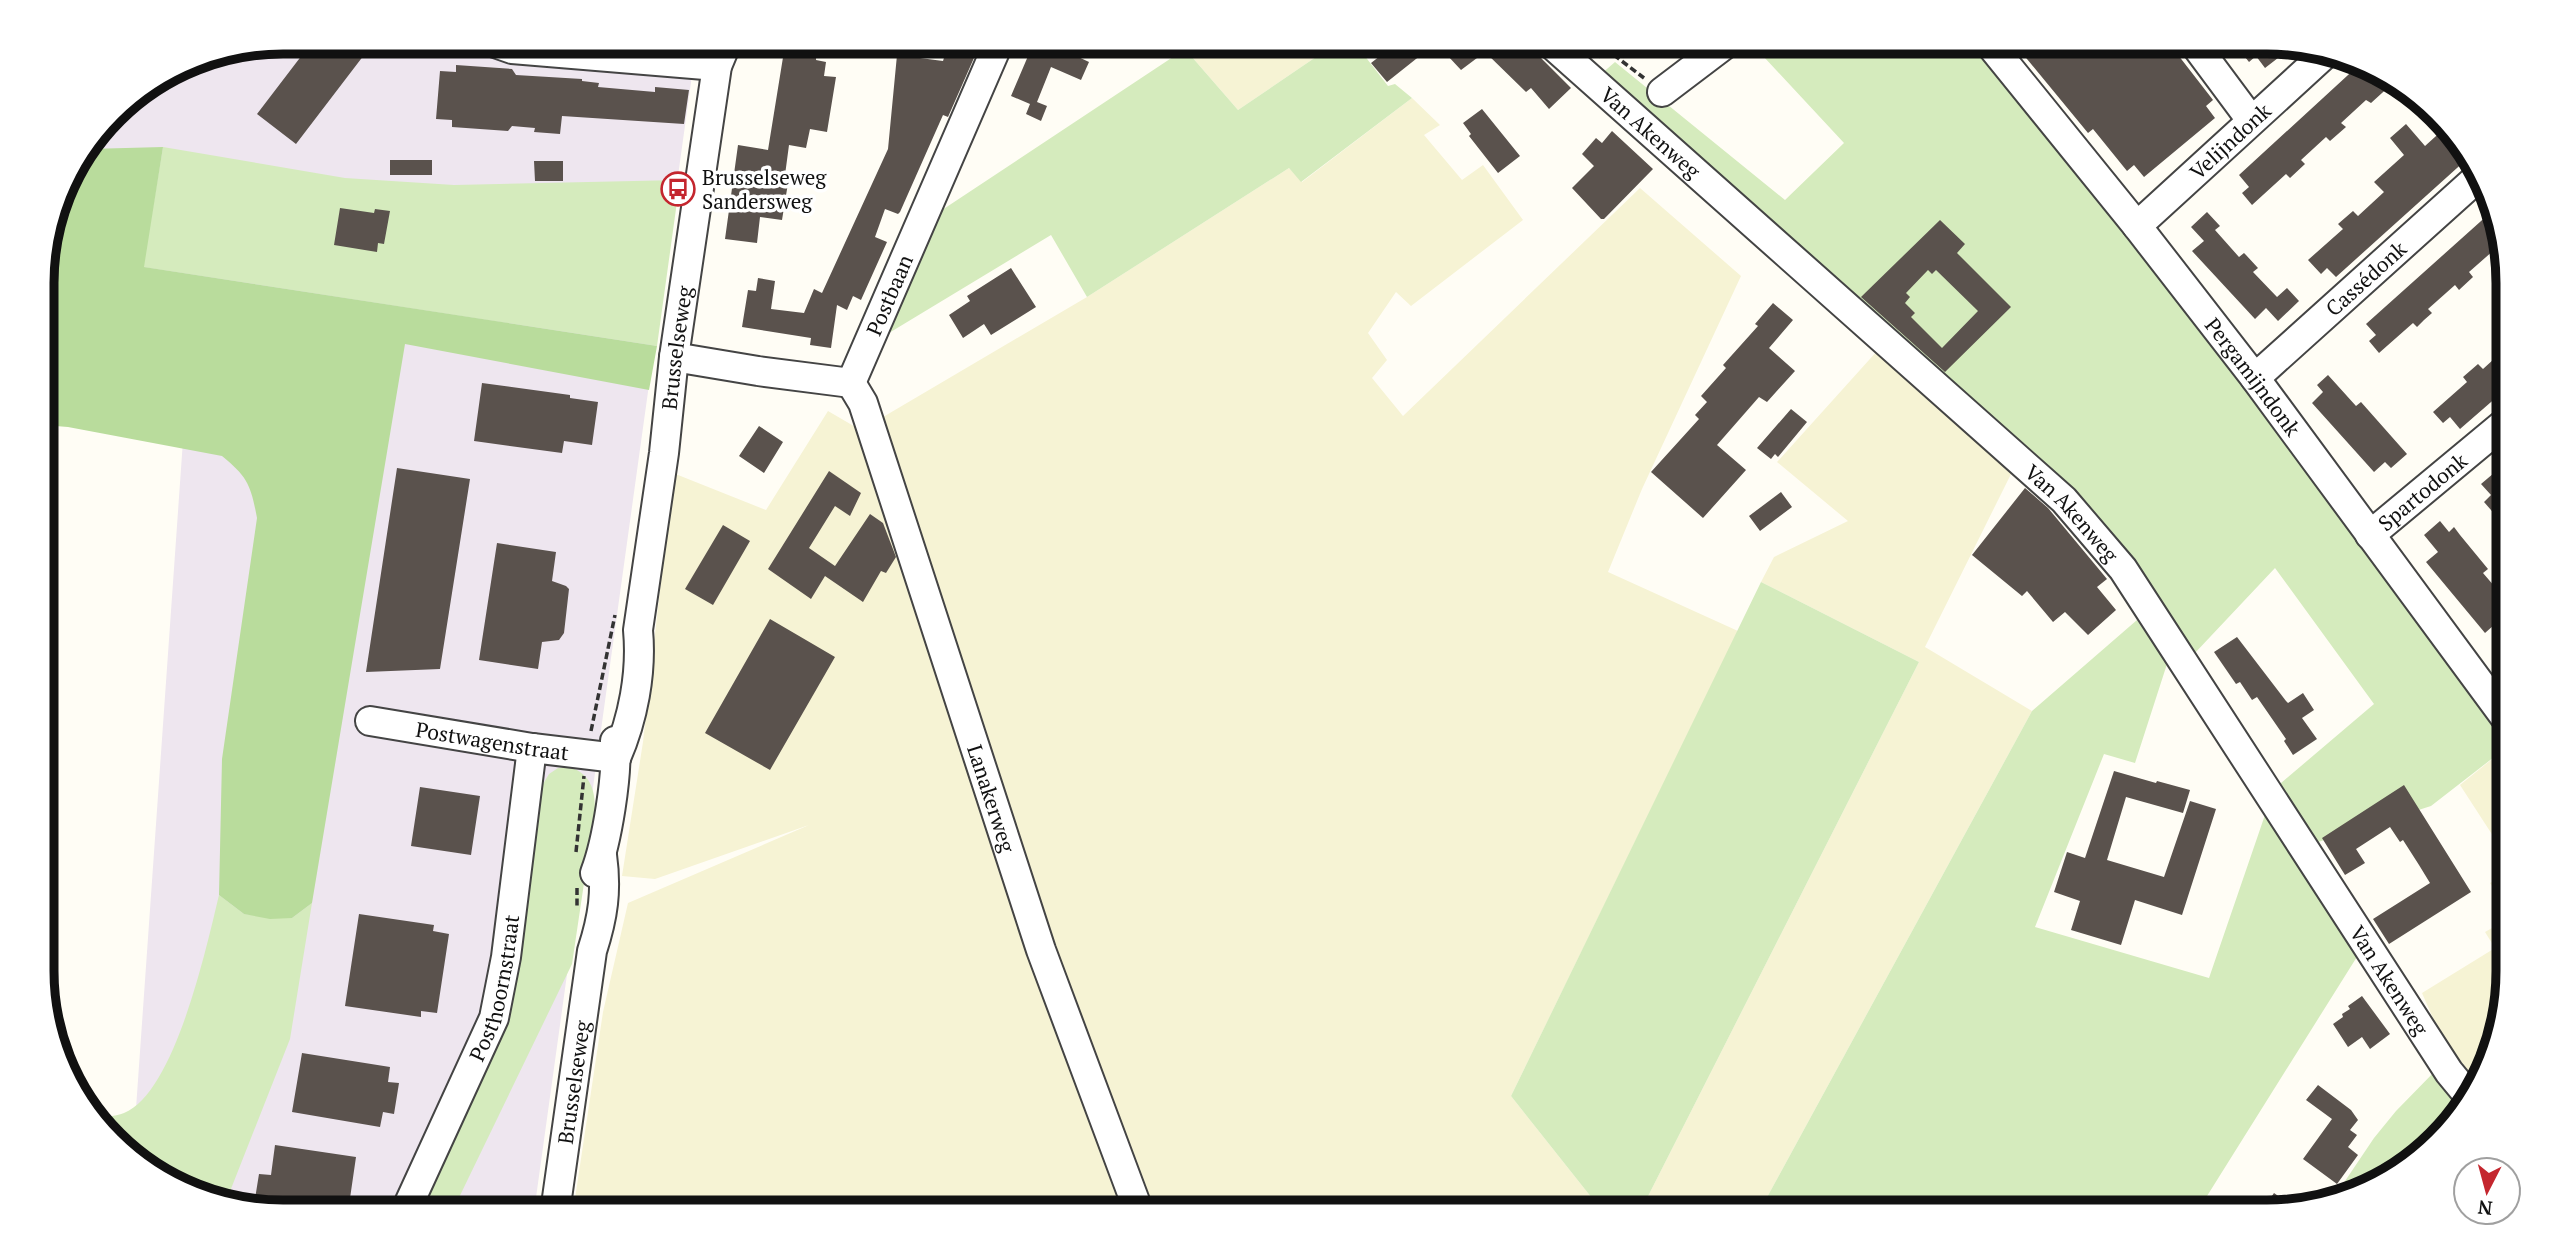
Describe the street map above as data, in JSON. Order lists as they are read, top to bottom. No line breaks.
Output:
{"streets":{"street":["Van Akenweg","Velijndonk","Cassédonk","Postbaan","Brusselseweg","Pergamijndonk","Spartodonk","Postwagenstraat","Lanakerweg","Posthoornstraat"]},"crossings":[["Velijndonk","Pergamijndonk"],["Cassédonk","Pergamijndonk"],["Postbaan","Lanakerweg"],["Brusselseweg","Postwagenstraat"],["Pergamijndonk","Spartodonk"],["Postwagenstraat","Posthoornstraat"]],"places":{"bus stop":["Brusselseweg Sandersweg"]},"north":"bottom"}
